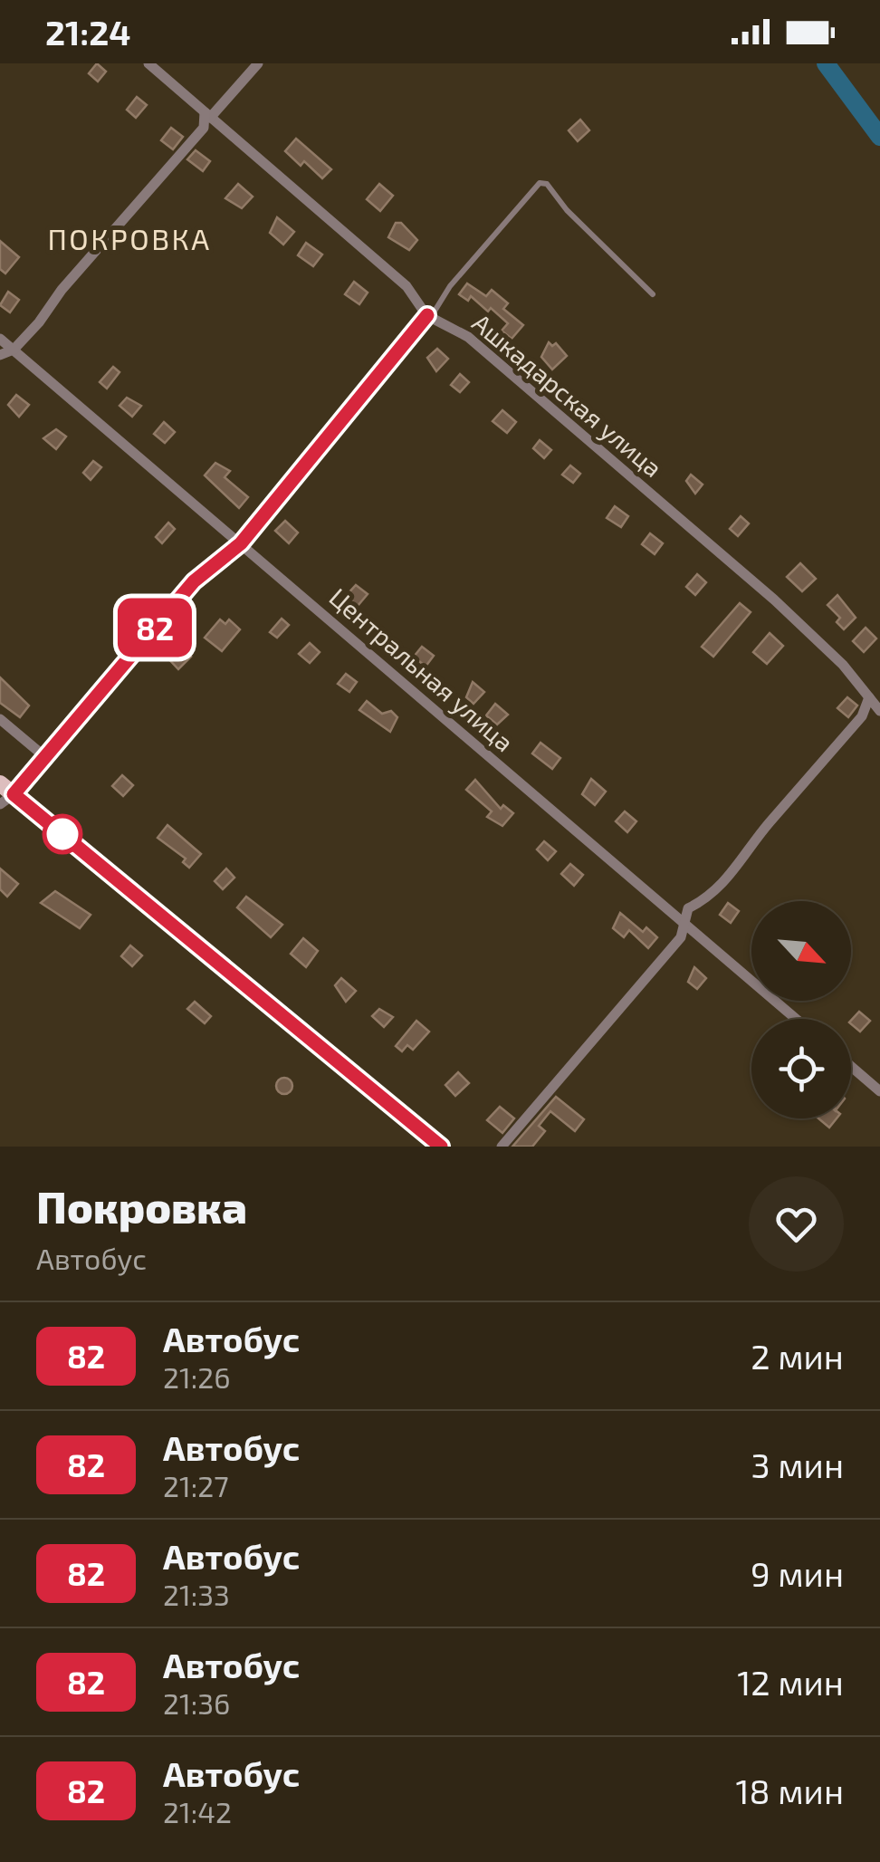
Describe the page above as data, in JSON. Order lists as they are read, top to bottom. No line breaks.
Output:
{"streets":{"street":["Ашкадарская улица","Центральная улица"]},"districts":["ПОКРОВКА"],"lines":["bus line 82"],"north":"bottom right","page":{"status":"21:24","on_map":"82","heading":["Покровка","Автобус"],"list":[{"mark":"82","name":"Автобус","note":"21:26","value":"2 мин"},{"mark":"82","name":"Автобус","note":"21:27","value":"3 мин"},{"mark":"82","name":"Автобус","note":"21:33","value":"9 мин"},{"mark":"82","name":"Автобус","note":"21:36","value":"12 мин"},{"mark":"82","name":"Автобус","note":"21:42","value":"18 мин"}]}}
